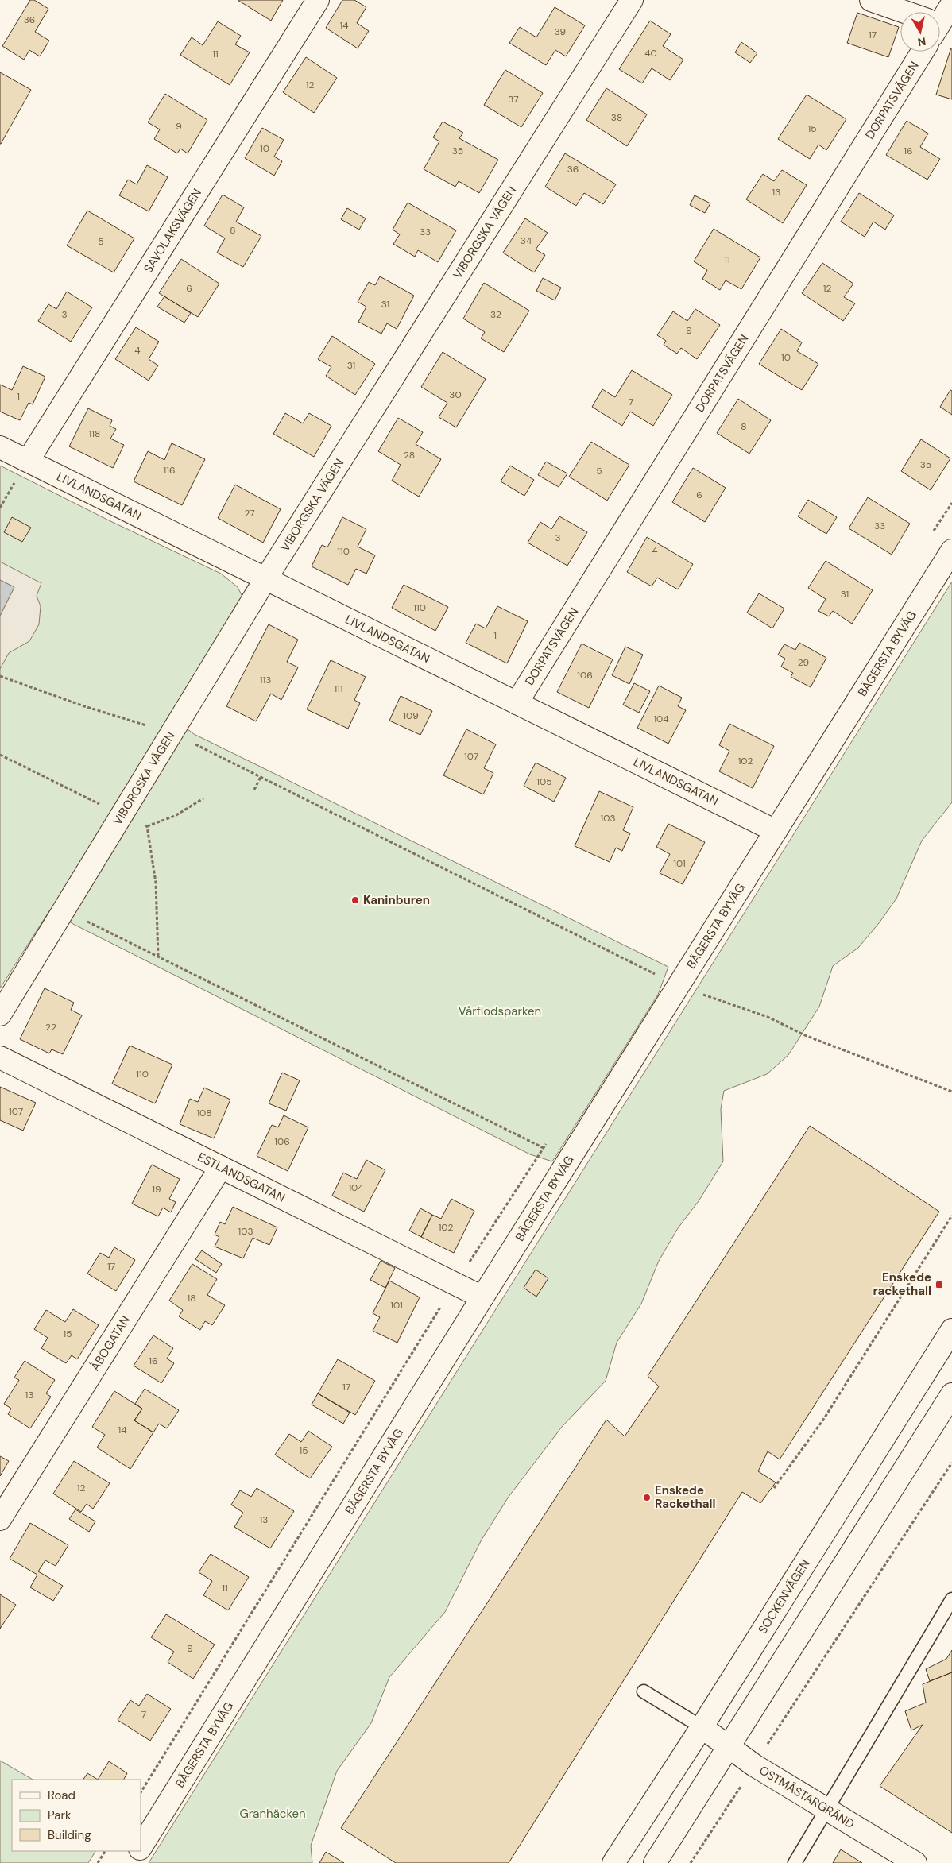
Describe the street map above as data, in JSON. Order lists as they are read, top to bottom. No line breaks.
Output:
{"streets":{"street":["DORPATSVÄGEN","SAVOLAKSVÄGEN","VIBORGSKA VÄGEN","LIVLANDSGATAN","BÄGERSTA BYVÄG","ESTLANDSGATAN","ÅBOGATAN","SOCKENVÄGEN","OSTMÄSTARGRÄND"]},"crossings":[["DORPATSVÄGEN","LIVLANDSGATAN"],["SAVOLAKSVÄGEN","LIVLANDSGATAN"],["VIBORGSKA VÄGEN","LIVLANDSGATAN"],["LIVLANDSGATAN","BÄGERSTA BYVÄG"],["BÄGERSTA BYVÄG","ESTLANDSGATAN"],["ESTLANDSGATAN","ÅBOGATAN"],["SOCKENVÄGEN","OSTMÄSTARGRÄND"]],"parks":["Vårflodsparken","Granhäcken"],"places":{"other":["Kaninburen","Enskede Rackethall"],"transit":["Enskede rackethall"]},"house_numbers":["36","14","39","17","40","11","12","37","38","9","15","10","35","16","36","13","8","33","34","5","11","6","12","31","3","32","9","4","10","31","30","1","7","8","118","28","35","116","5","6","27","33","3","4","110","31","110","1","29","106","113","111","109","104","107","102","105","103","101","22","110","107","108","106","104","19","102","103","17","18","101","15","16","17","13","14","15","12","13","11","9","7"],"legend":["Road","Park","Building"],"north":"bottom"}
